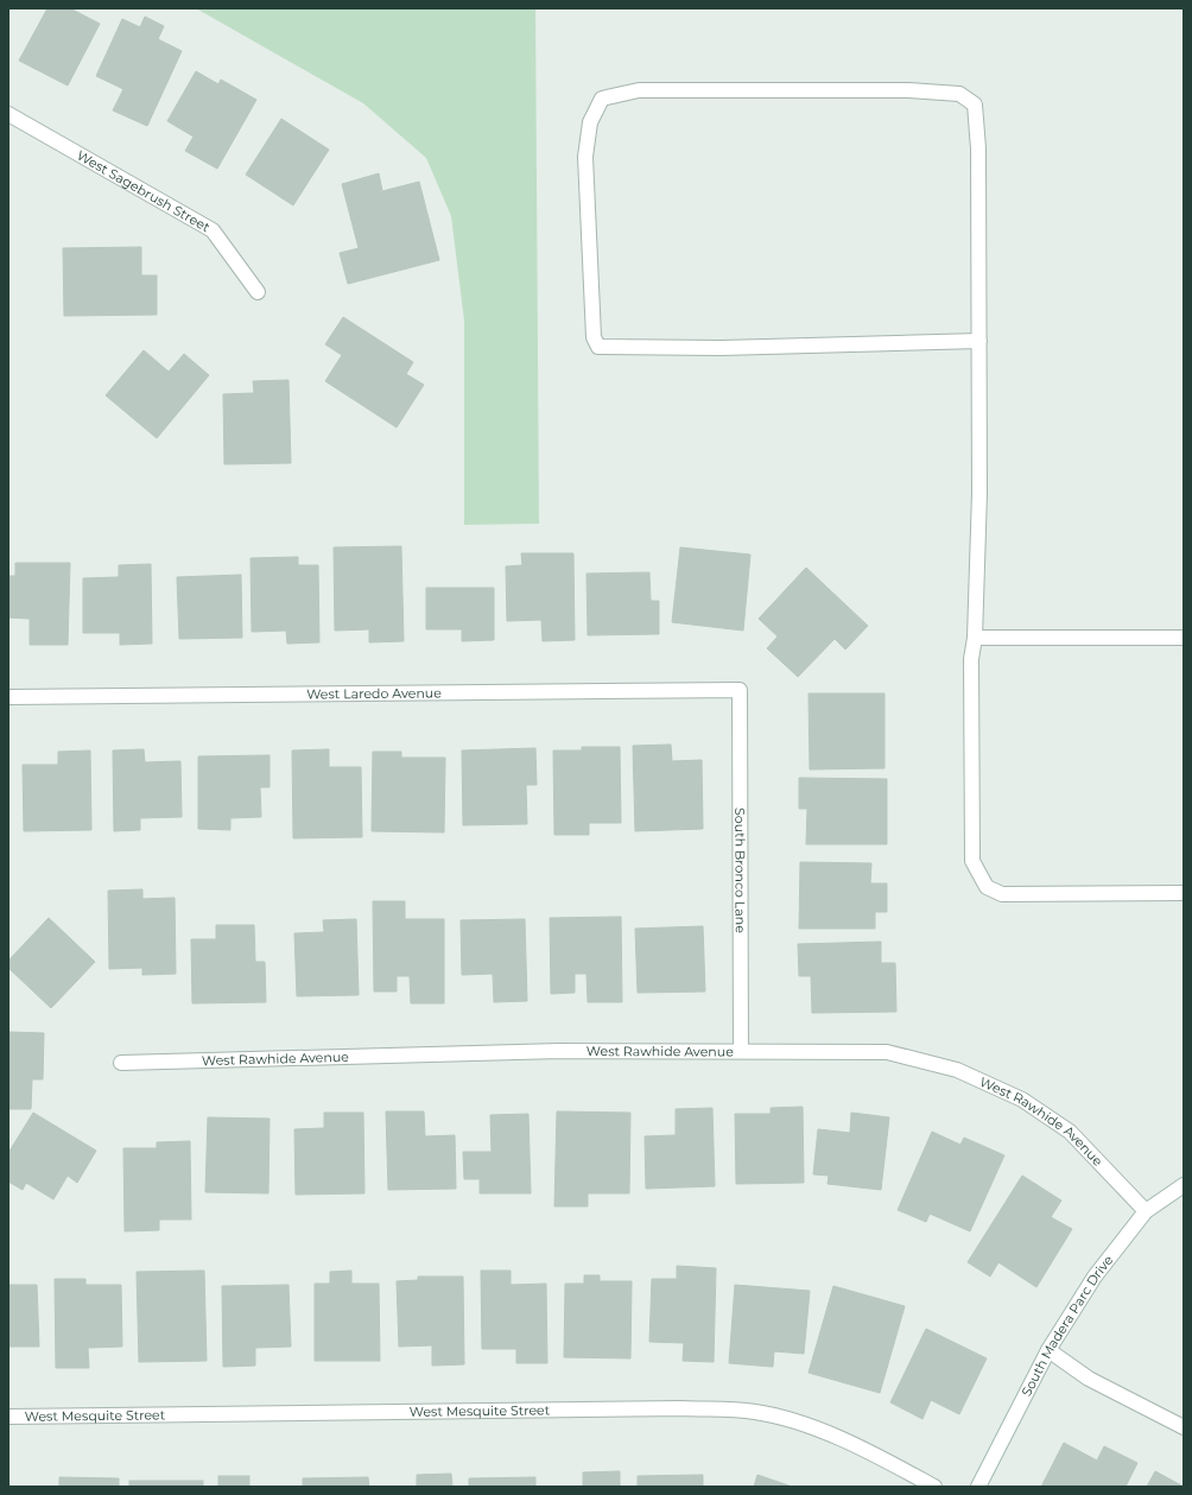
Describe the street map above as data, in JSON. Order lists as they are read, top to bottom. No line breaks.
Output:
{"streets":{"street":["West Sagebrush Street","West Laredo Avenue","South Bronco Lane","West Rawhide Avenue","South Madera Parc Drive","West Mesquite Street"]},"crossings":[["West Laredo Avenue","South Bronco Lane"],["South Bronco Lane","West Rawhide Avenue"],["West Rawhide Avenue","South Madera Parc Drive"]]}
